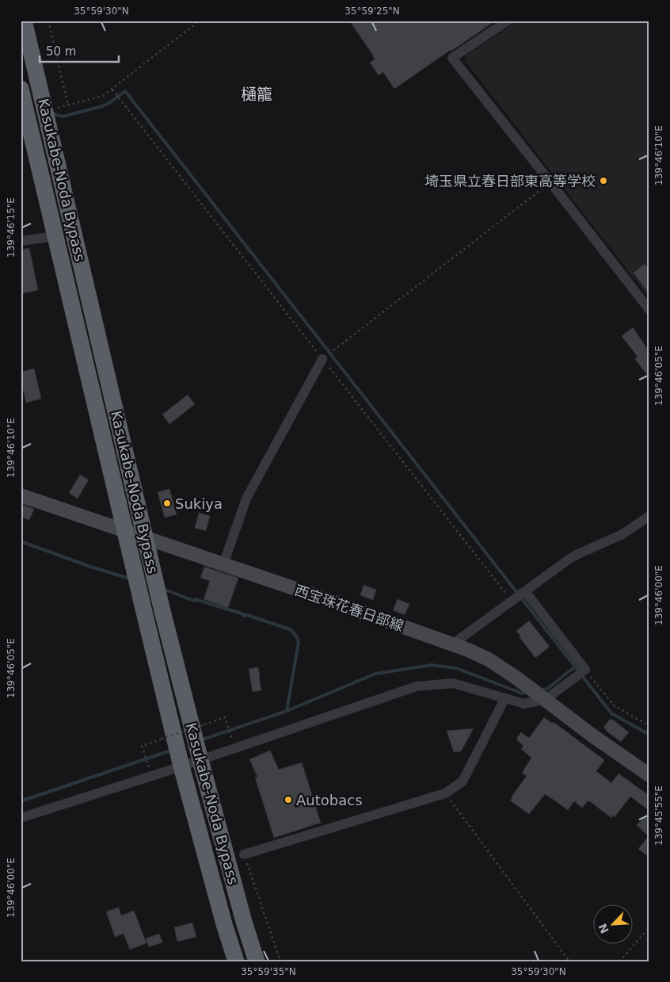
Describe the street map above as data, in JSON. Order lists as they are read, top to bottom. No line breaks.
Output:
{"streets":{"highway":["Kasukabe-Noda Bypass"],"main road":["西宝珠花春日部線"]},"crossings":[["Kasukabe-Noda Bypass","西宝珠花春日部線"]],"districts":["樋籠"],"places":["埼玉県立春日部東高等学校","Sukiya","Autobacs"],"scale_bar":"50 m","north":"bottom left","coordinates":["35°59'30\"N","35°59'25\"N","139°46'10\"E","139°46'15\"E","139°46'05\"E","139°46'00\"E","139°45'55\"E","35°59'35\"N"]}
